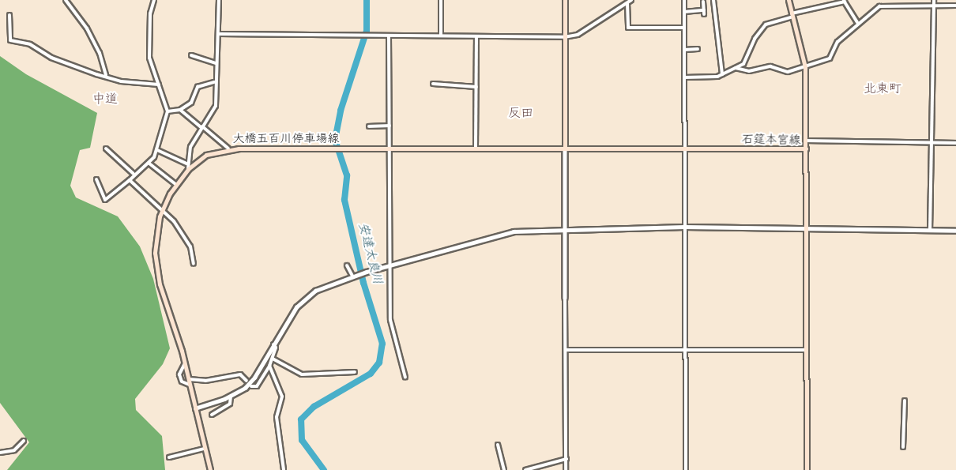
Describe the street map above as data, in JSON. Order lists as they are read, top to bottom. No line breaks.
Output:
{"streets":{"main road":["大橋五百川停車場線","石筵本宮線"]},"crossings":[["大橋五百川停車場線","石筵本宮線"]],"districts":["北東町","中道","反田"],"water":["安達太良川"]}
